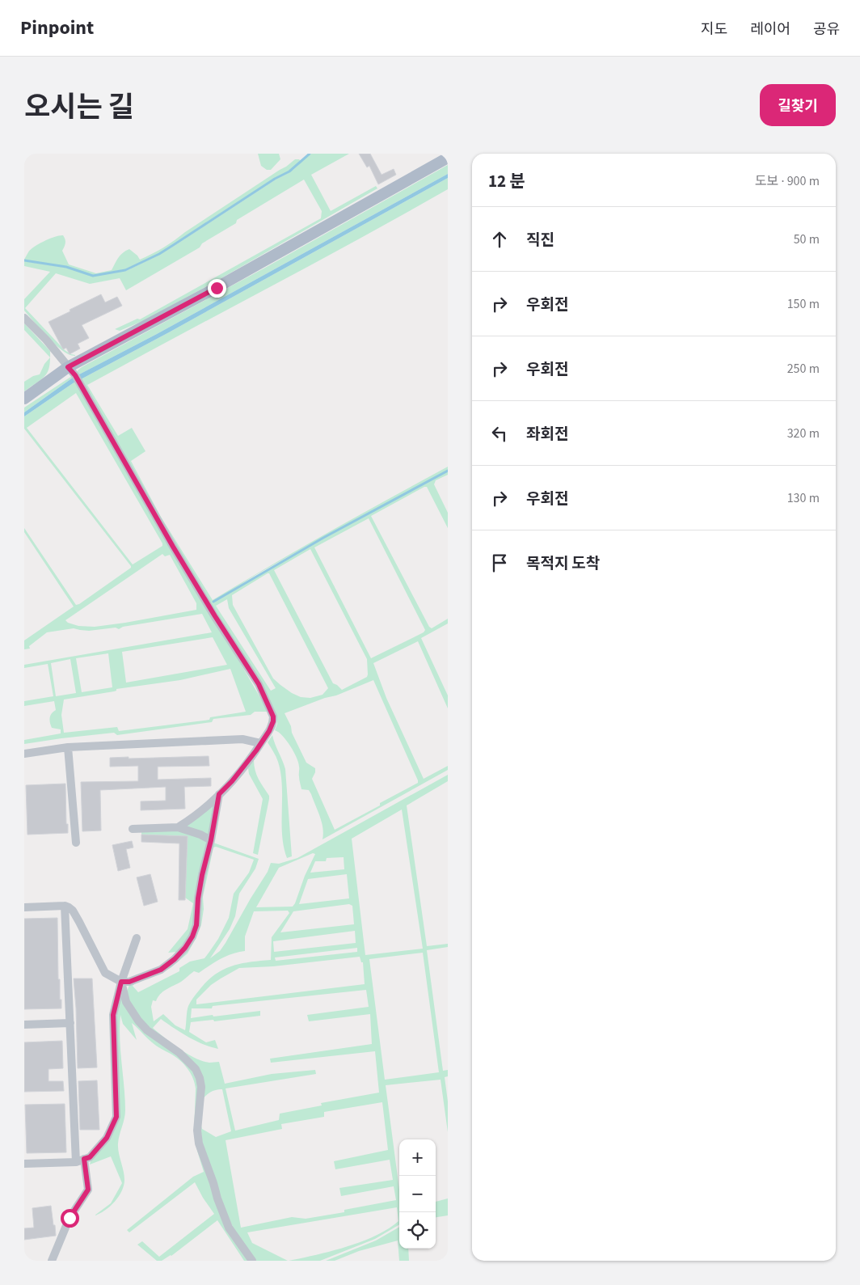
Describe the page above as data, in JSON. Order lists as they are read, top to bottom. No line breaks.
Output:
{"page":{"header":"Pinpoint","nav":["지도","레이어","공유"],"title":"오시는 길","buttons":"길찾기","heading":["12 분","도보 · 900 m"],"list":[["직진","50 m"],["우회전","150 m"],["우회전","250 m"],["좌회전","320 m"],["우회전","130 m"],"목적지 도착"],"map_buttons":["+","−"]}}
